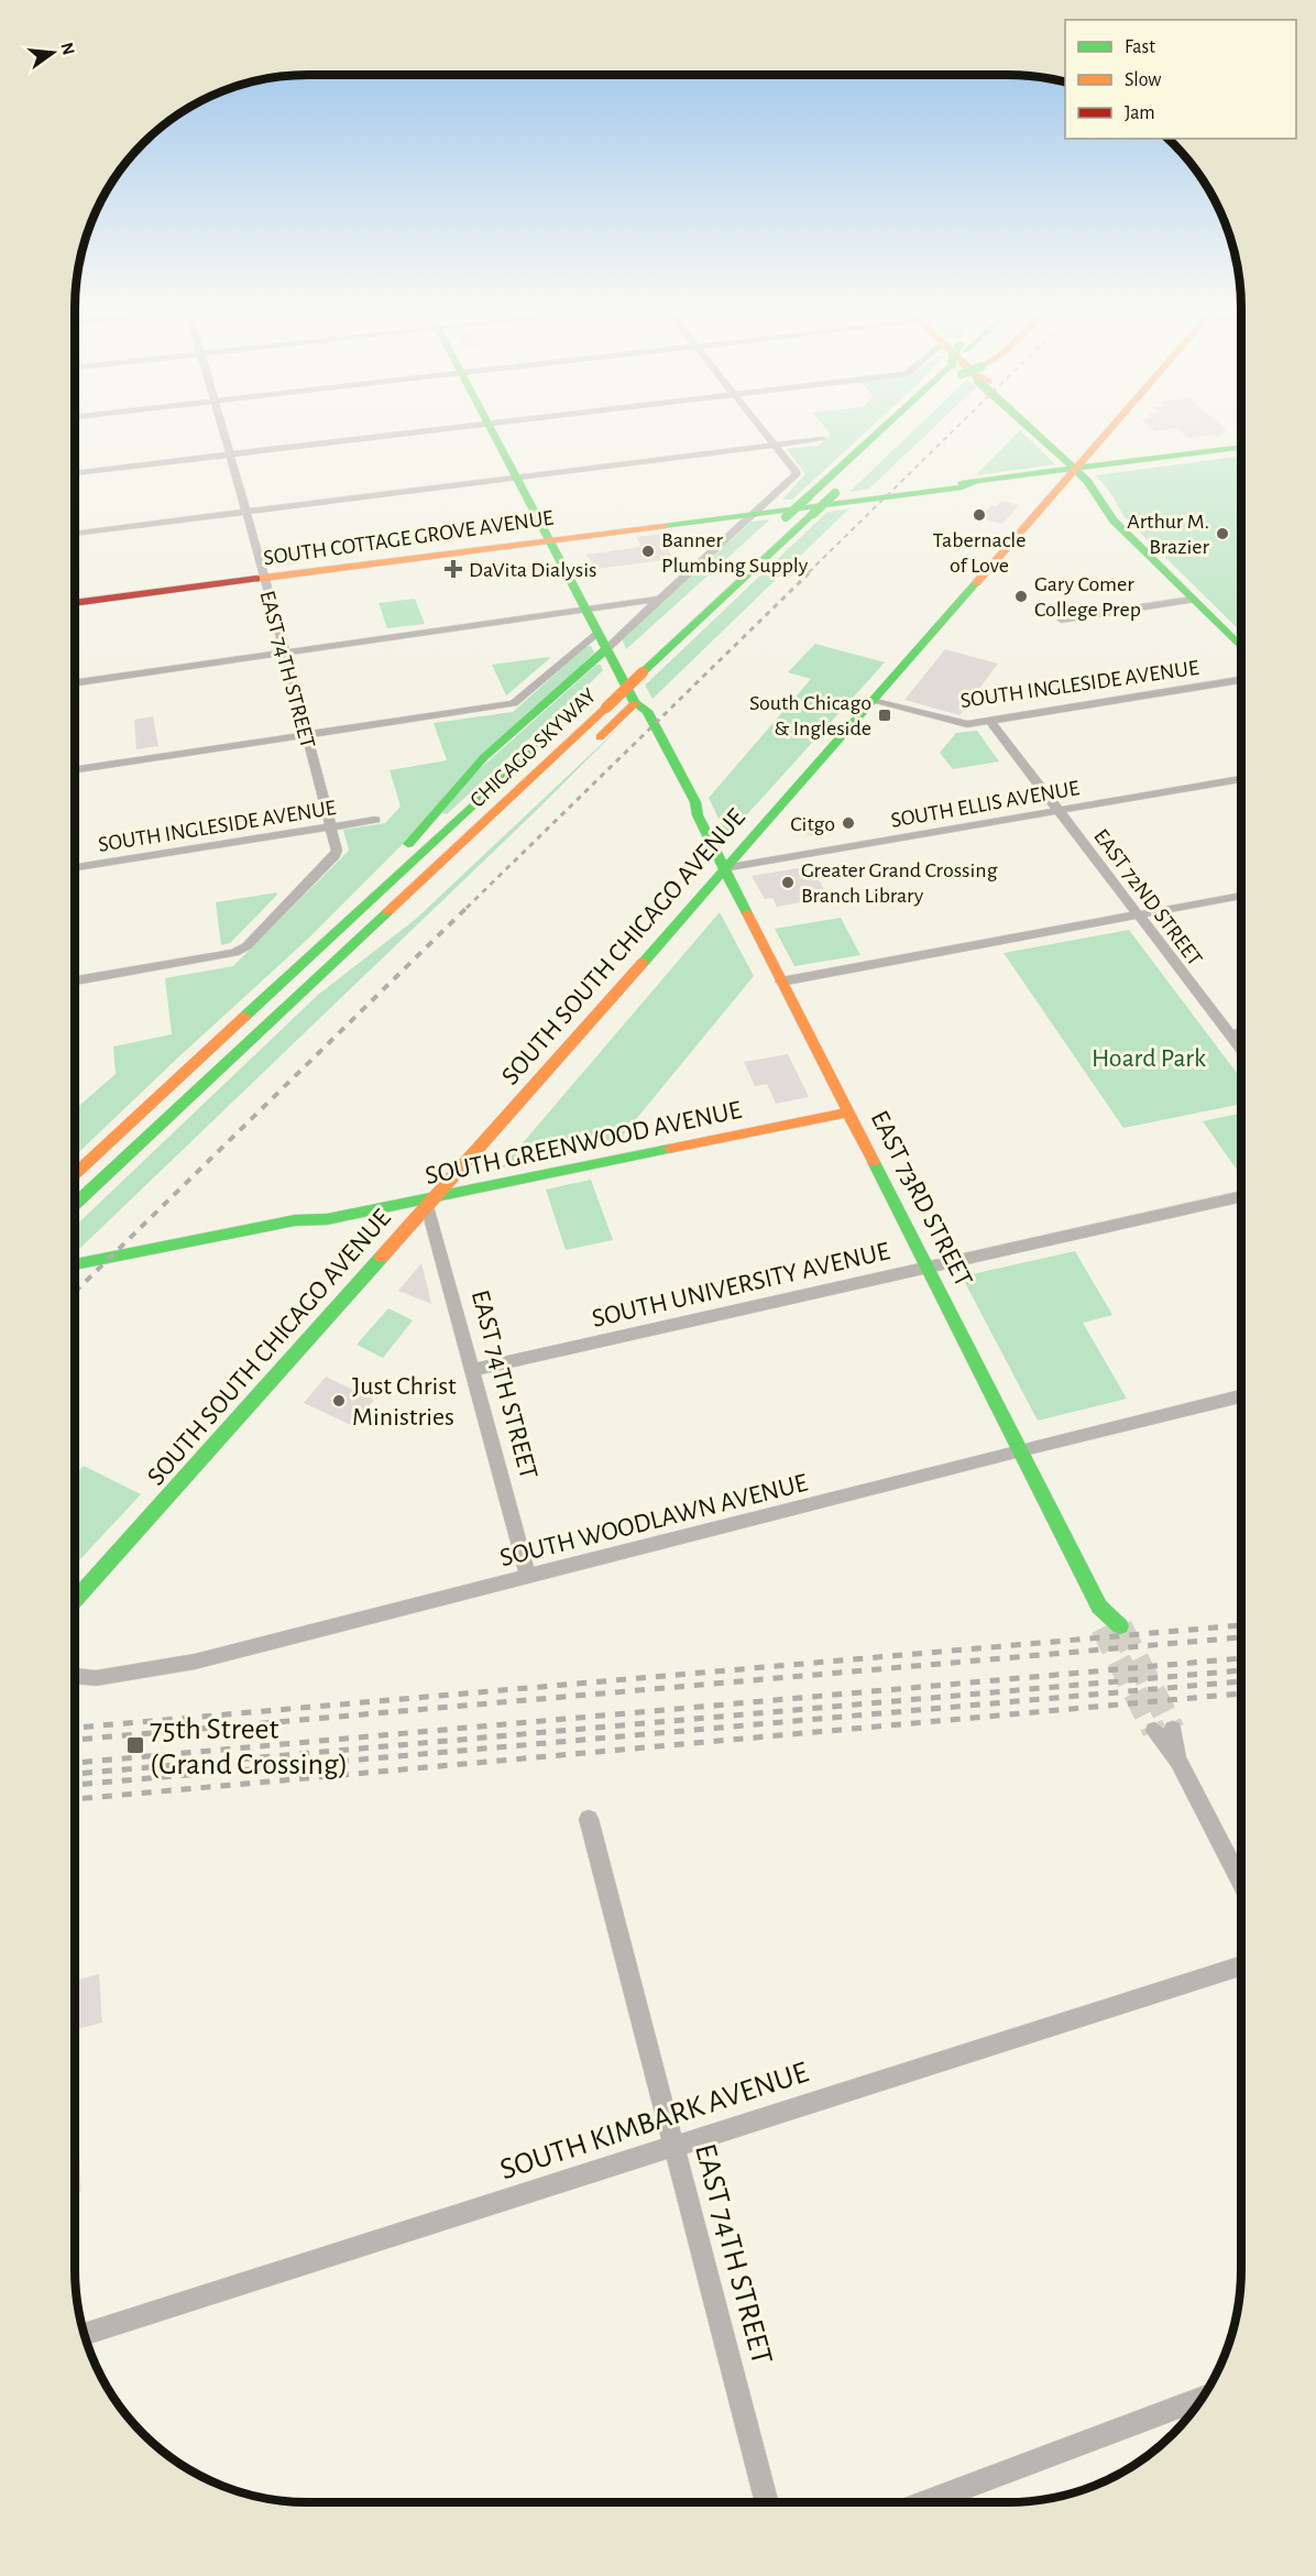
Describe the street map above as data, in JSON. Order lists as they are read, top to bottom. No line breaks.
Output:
{"streets":{"main road":["SOUTH COTTAGE GROVE AVENUE","CHICAGO SKYWAY","SOUTH SOUTH CHICAGO AVENUE","SOUTH GREENWOOD AVENUE","EAST 73RD STREET"],"street":["EAST 74TH STREET","SOUTH INGLESIDE AVENUE","SOUTH ELLIS AVENUE","EAST 72ND STREET","SOUTH UNIVERSITY AVENUE","SOUTH WOODLAWN AVENUE","SOUTH KIMBARK AVENUE"]},"crossings":[["SOUTH COTTAGE GROVE AVENUE","EAST 74TH STREET"],["SOUTH COTTAGE GROVE AVENUE","SOUTH SOUTH CHICAGO AVENUE"],["SOUTH COTTAGE GROVE AVENUE","EAST 73RD STREET"],["EAST 74TH STREET","SOUTH INGLESIDE AVENUE"],["EAST 74TH STREET","SOUTH SOUTH CHICAGO AVENUE"],["EAST 74TH STREET","SOUTH GREENWOOD AVENUE"],["EAST 74TH STREET","SOUTH UNIVERSITY AVENUE"],["EAST 74TH STREET","SOUTH WOODLAWN AVENUE"],["EAST 74TH STREET","SOUTH KIMBARK AVENUE"],["SOUTH INGLESIDE AVENUE","EAST 72ND STREET"],["SOUTH INGLESIDE AVENUE","SOUTH SOUTH CHICAGO AVENUE"],["SOUTH ELLIS AVENUE","EAST 72ND STREET"],["SOUTH ELLIS AVENUE","SOUTH SOUTH CHICAGO AVENUE"],["SOUTH ELLIS AVENUE","EAST 73RD STREET"],["SOUTH SOUTH CHICAGO AVENUE","SOUTH GREENWOOD AVENUE"],["SOUTH SOUTH CHICAGO AVENUE","EAST 73RD STREET"],["SOUTH GREENWOOD AVENUE","EAST 73RD STREET"],["EAST 73RD STREET","SOUTH UNIVERSITY AVENUE"],["EAST 73RD STREET","SOUTH WOODLAWN AVENUE"]],"parks":["Hoard Park"],"places":{"other":["Tabernacle of Love","Arthur M. Brazier","Banner Plumbing Supply","Gary Comer College Prep","Citgo","Greater Grand Crossing Branch Library","Just Christ Ministries"],"health":["DaVita Dialysis"],"transit":["South Chicago & Ingleside","75th Street (Grand Crossing)"]},"legend":["Fast","Slow","Jam"],"north":"right"}
